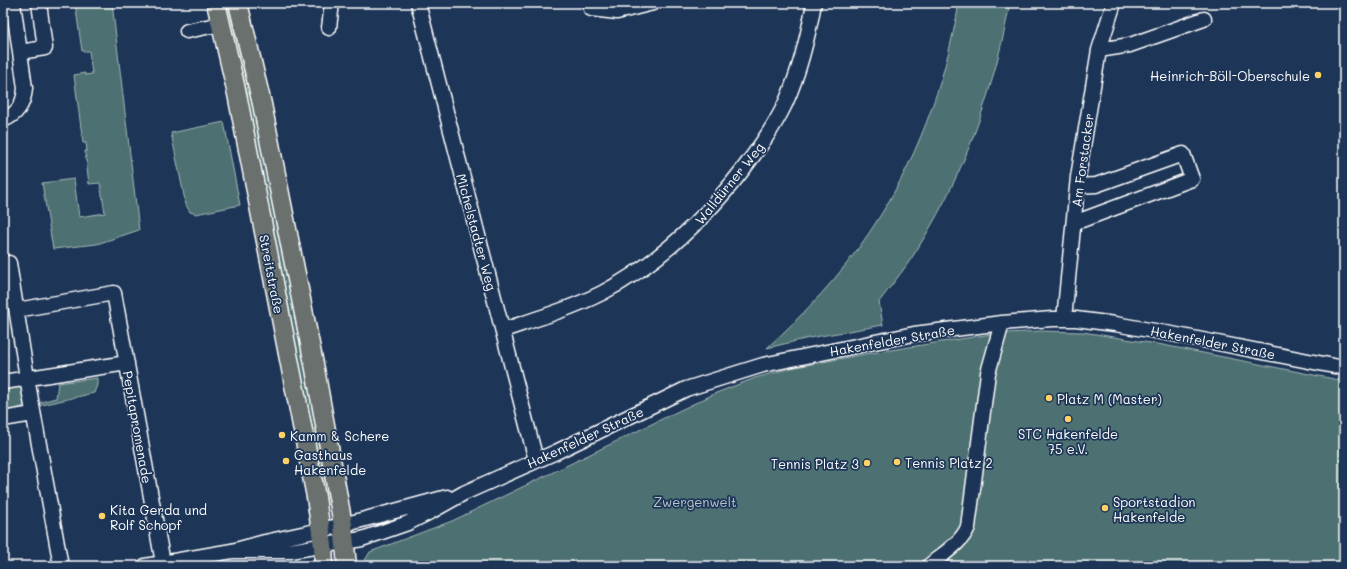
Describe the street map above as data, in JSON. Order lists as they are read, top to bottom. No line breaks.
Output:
{"streets":{"main road":["Streitstraße"],"street":["Am Forstacker","Walldürner Weg","Michelstadter Weg","Hakenfelder Straße","Pepitapromenade"]},"crossings":[["Am Forstacker","Hakenfelder Straße"],["Walldürner Weg","Michelstadter Weg"],["Michelstadter Weg","Hakenfelder Straße"],["Streitstraße","Hakenfelder Straße"],["Hakenfelder Straße","Pepitapromenade"]],"parks":["Zwergenwelt"],"places":["Heinrich-Böll-Oberschule","Platz M (Master)","STC Hakenfelde 75 e.V.","Kamm & Schere","Gasthaus Hakenfelde","Tennis Platz 2","Tennis Platz 3","Sportstadion Hakenfelde","Kita Gerda und Rolf Schopf"]}
